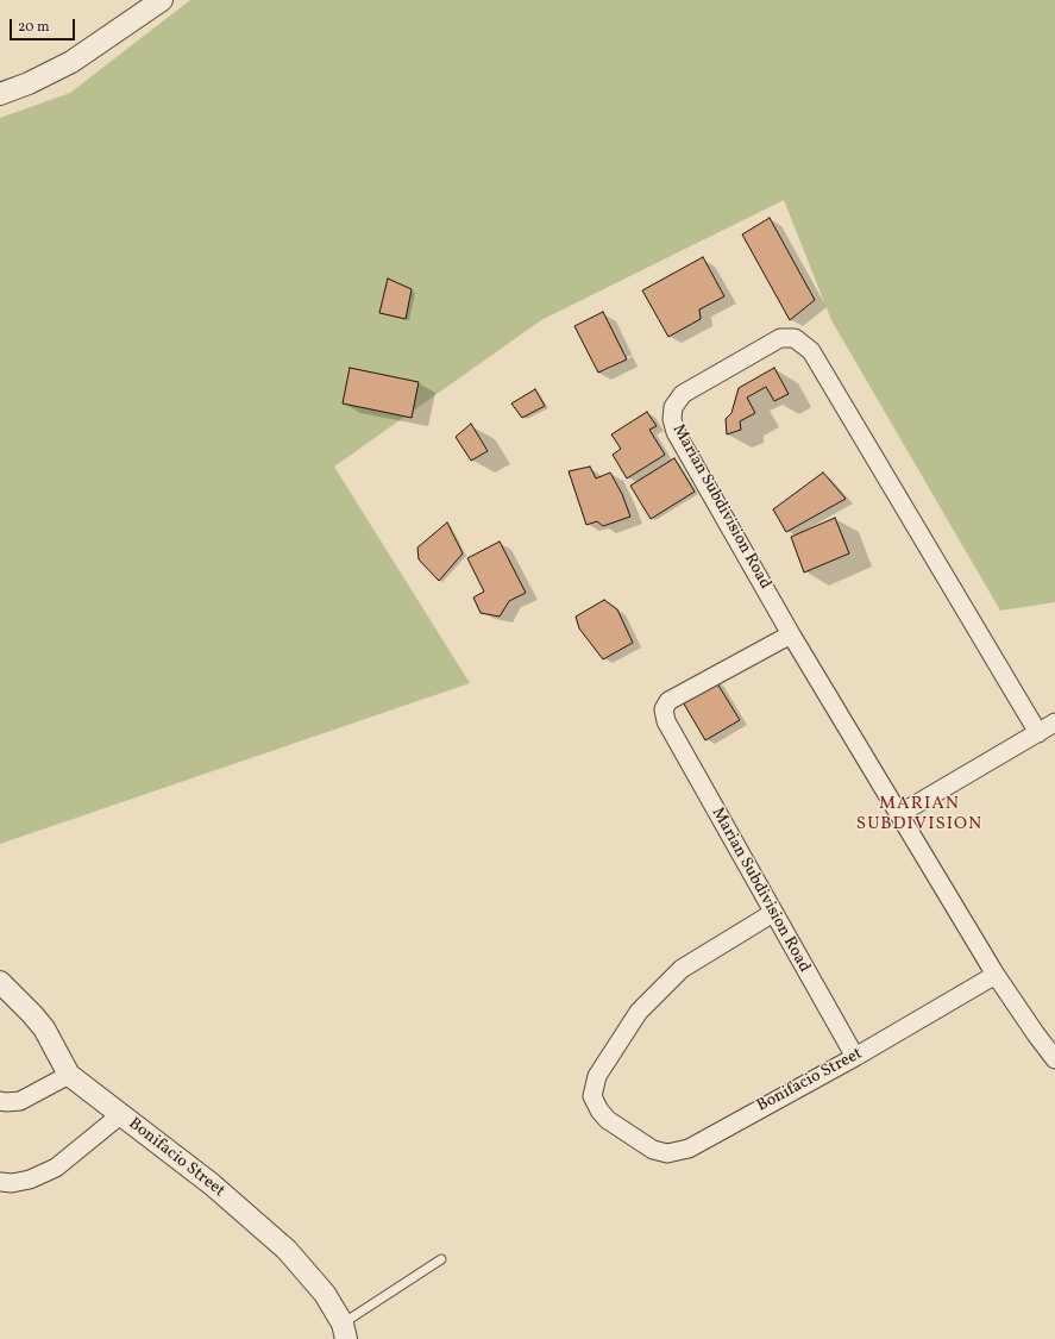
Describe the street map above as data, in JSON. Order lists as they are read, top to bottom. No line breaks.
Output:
{"streets":{"street":["Marian Subdivision Road","Bonifacio Street"]},"crossings":[["Marian Subdivision Road","Bonifacio Street"]],"districts":["MARIAN SUBDIVISION"],"scale_bar":"20 m"}
